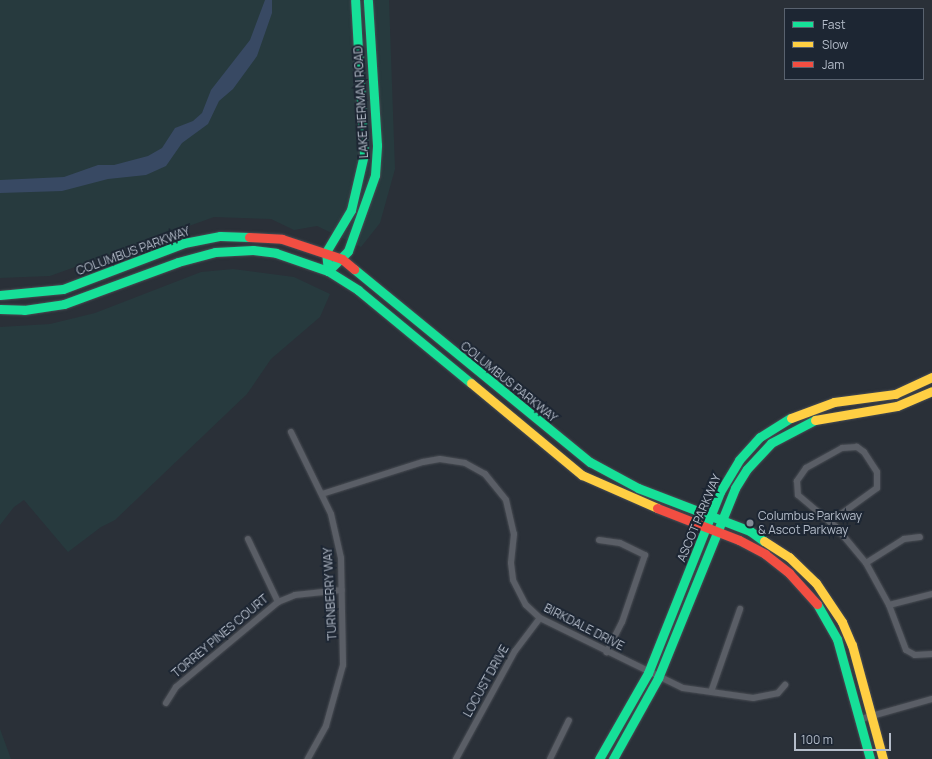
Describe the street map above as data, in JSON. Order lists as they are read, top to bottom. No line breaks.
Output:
{"streets":{"main road":["LAKE HERMAN ROAD","COLUMBUS PARKWAY","ASCOT PARKWAY"],"street":["TURNBERRY WAY","BIRKDALE DRIVE","TORREY PINES COURT","LOCUST DRIVE"]},"crossings":[["LAKE HERMAN ROAD","COLUMBUS PARKWAY"],["COLUMBUS PARKWAY","ASCOT PARKWAY"],["ASCOT PARKWAY","BIRKDALE DRIVE"],["TURNBERRY WAY","BIRKDALE DRIVE"],["TURNBERRY WAY","TORREY PINES COURT"],["BIRKDALE DRIVE","LOCUST DRIVE"]],"places":["Columbus Parkway & Ascot Parkway"],"legend":["Fast","Slow","Jam"],"scale_bar":"100 m"}
